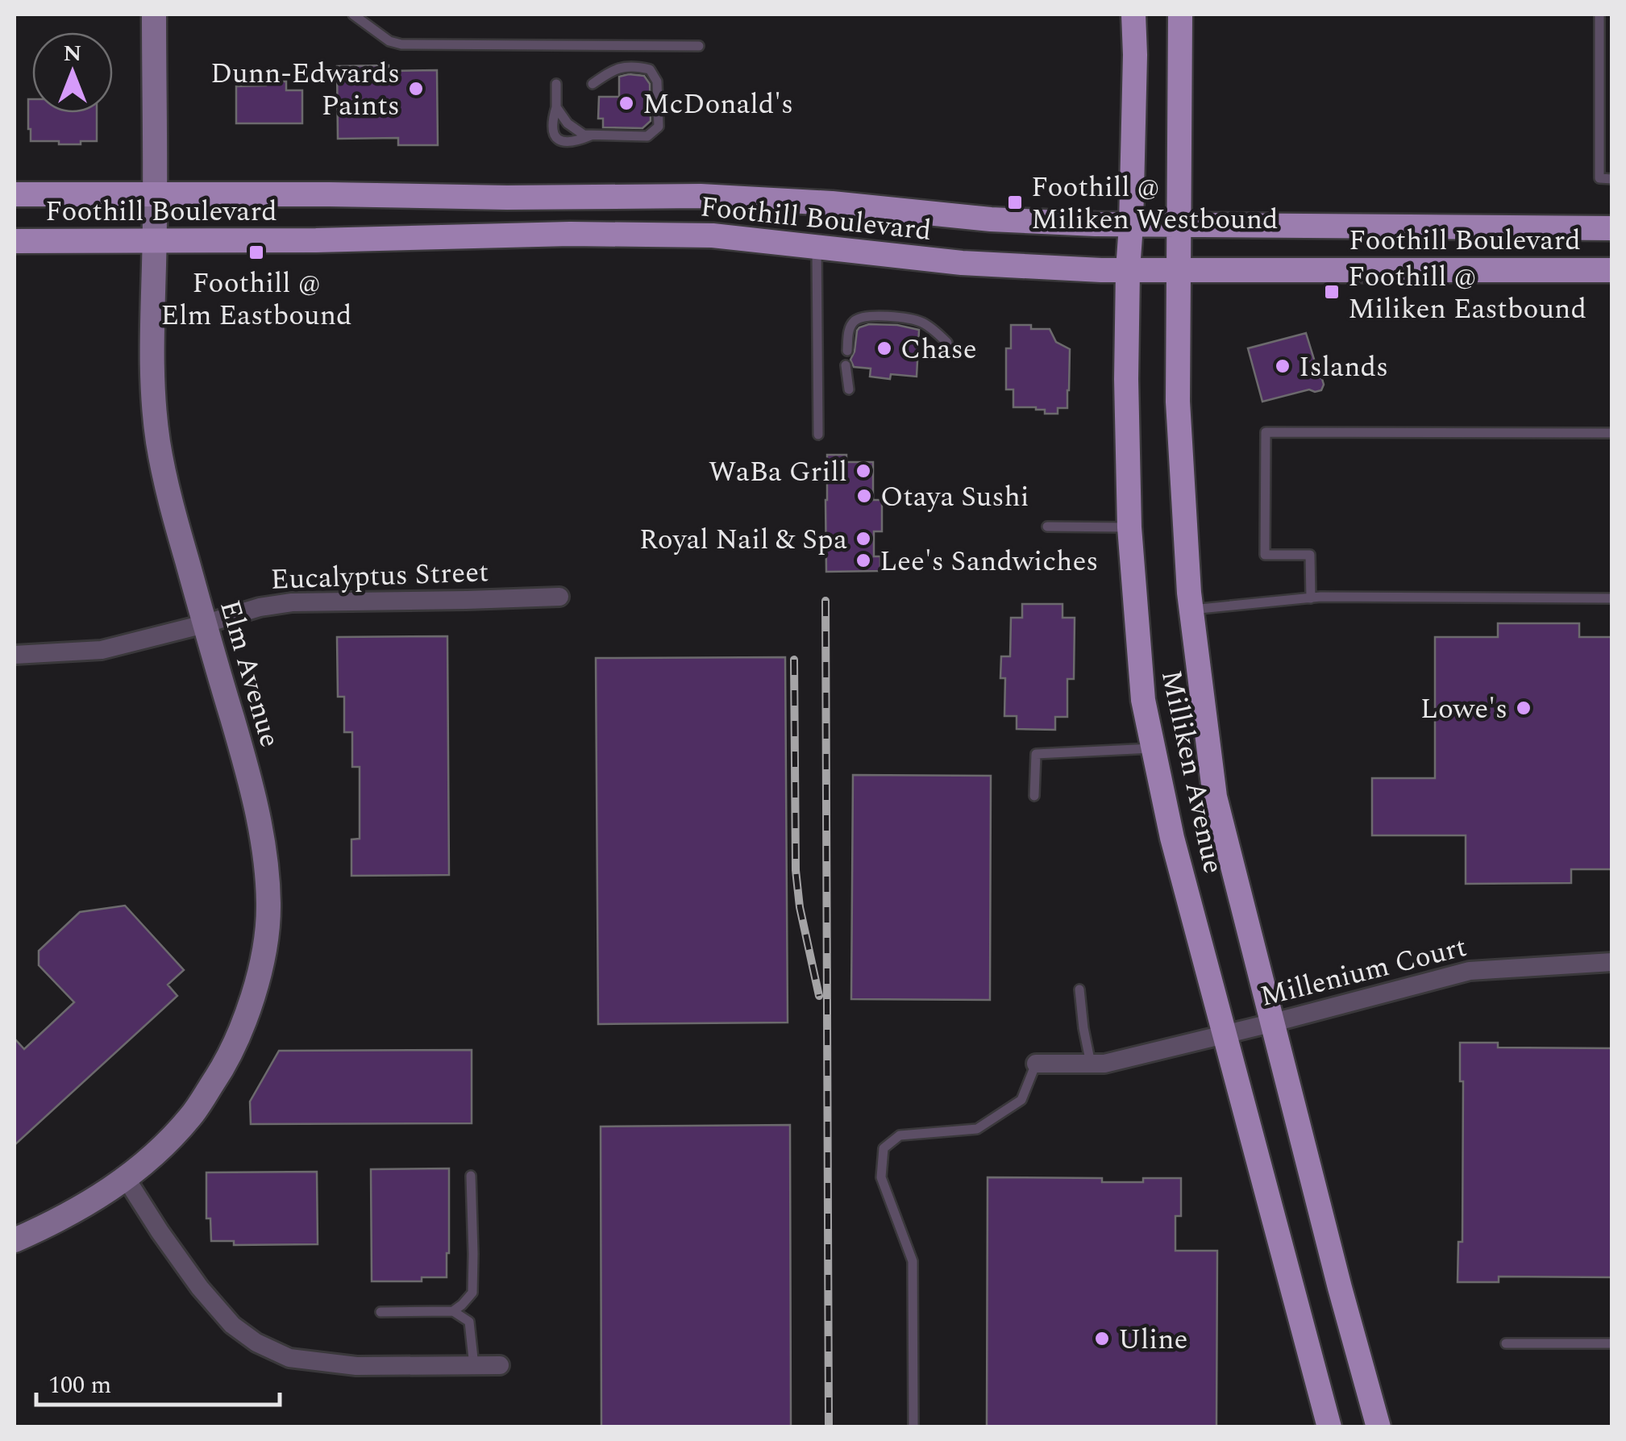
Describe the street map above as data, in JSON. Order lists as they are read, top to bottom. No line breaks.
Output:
{"streets":{"main road":["Foothill Boulevard","Milliken Avenue"],"street":["Eucalyptus Street","Elm Avenue","Millenium Court"]},"crossings":[["Foothill Boulevard","Elm Avenue"],["Foothill Boulevard","Milliken Avenue"],["Eucalyptus Street","Elm Avenue"],["Milliken Avenue","Millenium Court"]],"places":{"other":["Dunn-Edwards Paints","McDonald's","Chase","Islands","WaBa Grill","Otaya Sushi","Royal Nail & Spa","Lee's Sandwiches","Lowe's","Uline"],"transit":["Foothill @ Miliken Westbound","Foothill @ Elm Eastbound","Foothill @ Miliken Eastbound"]},"scale_bar":"100 m","north":"top"}
